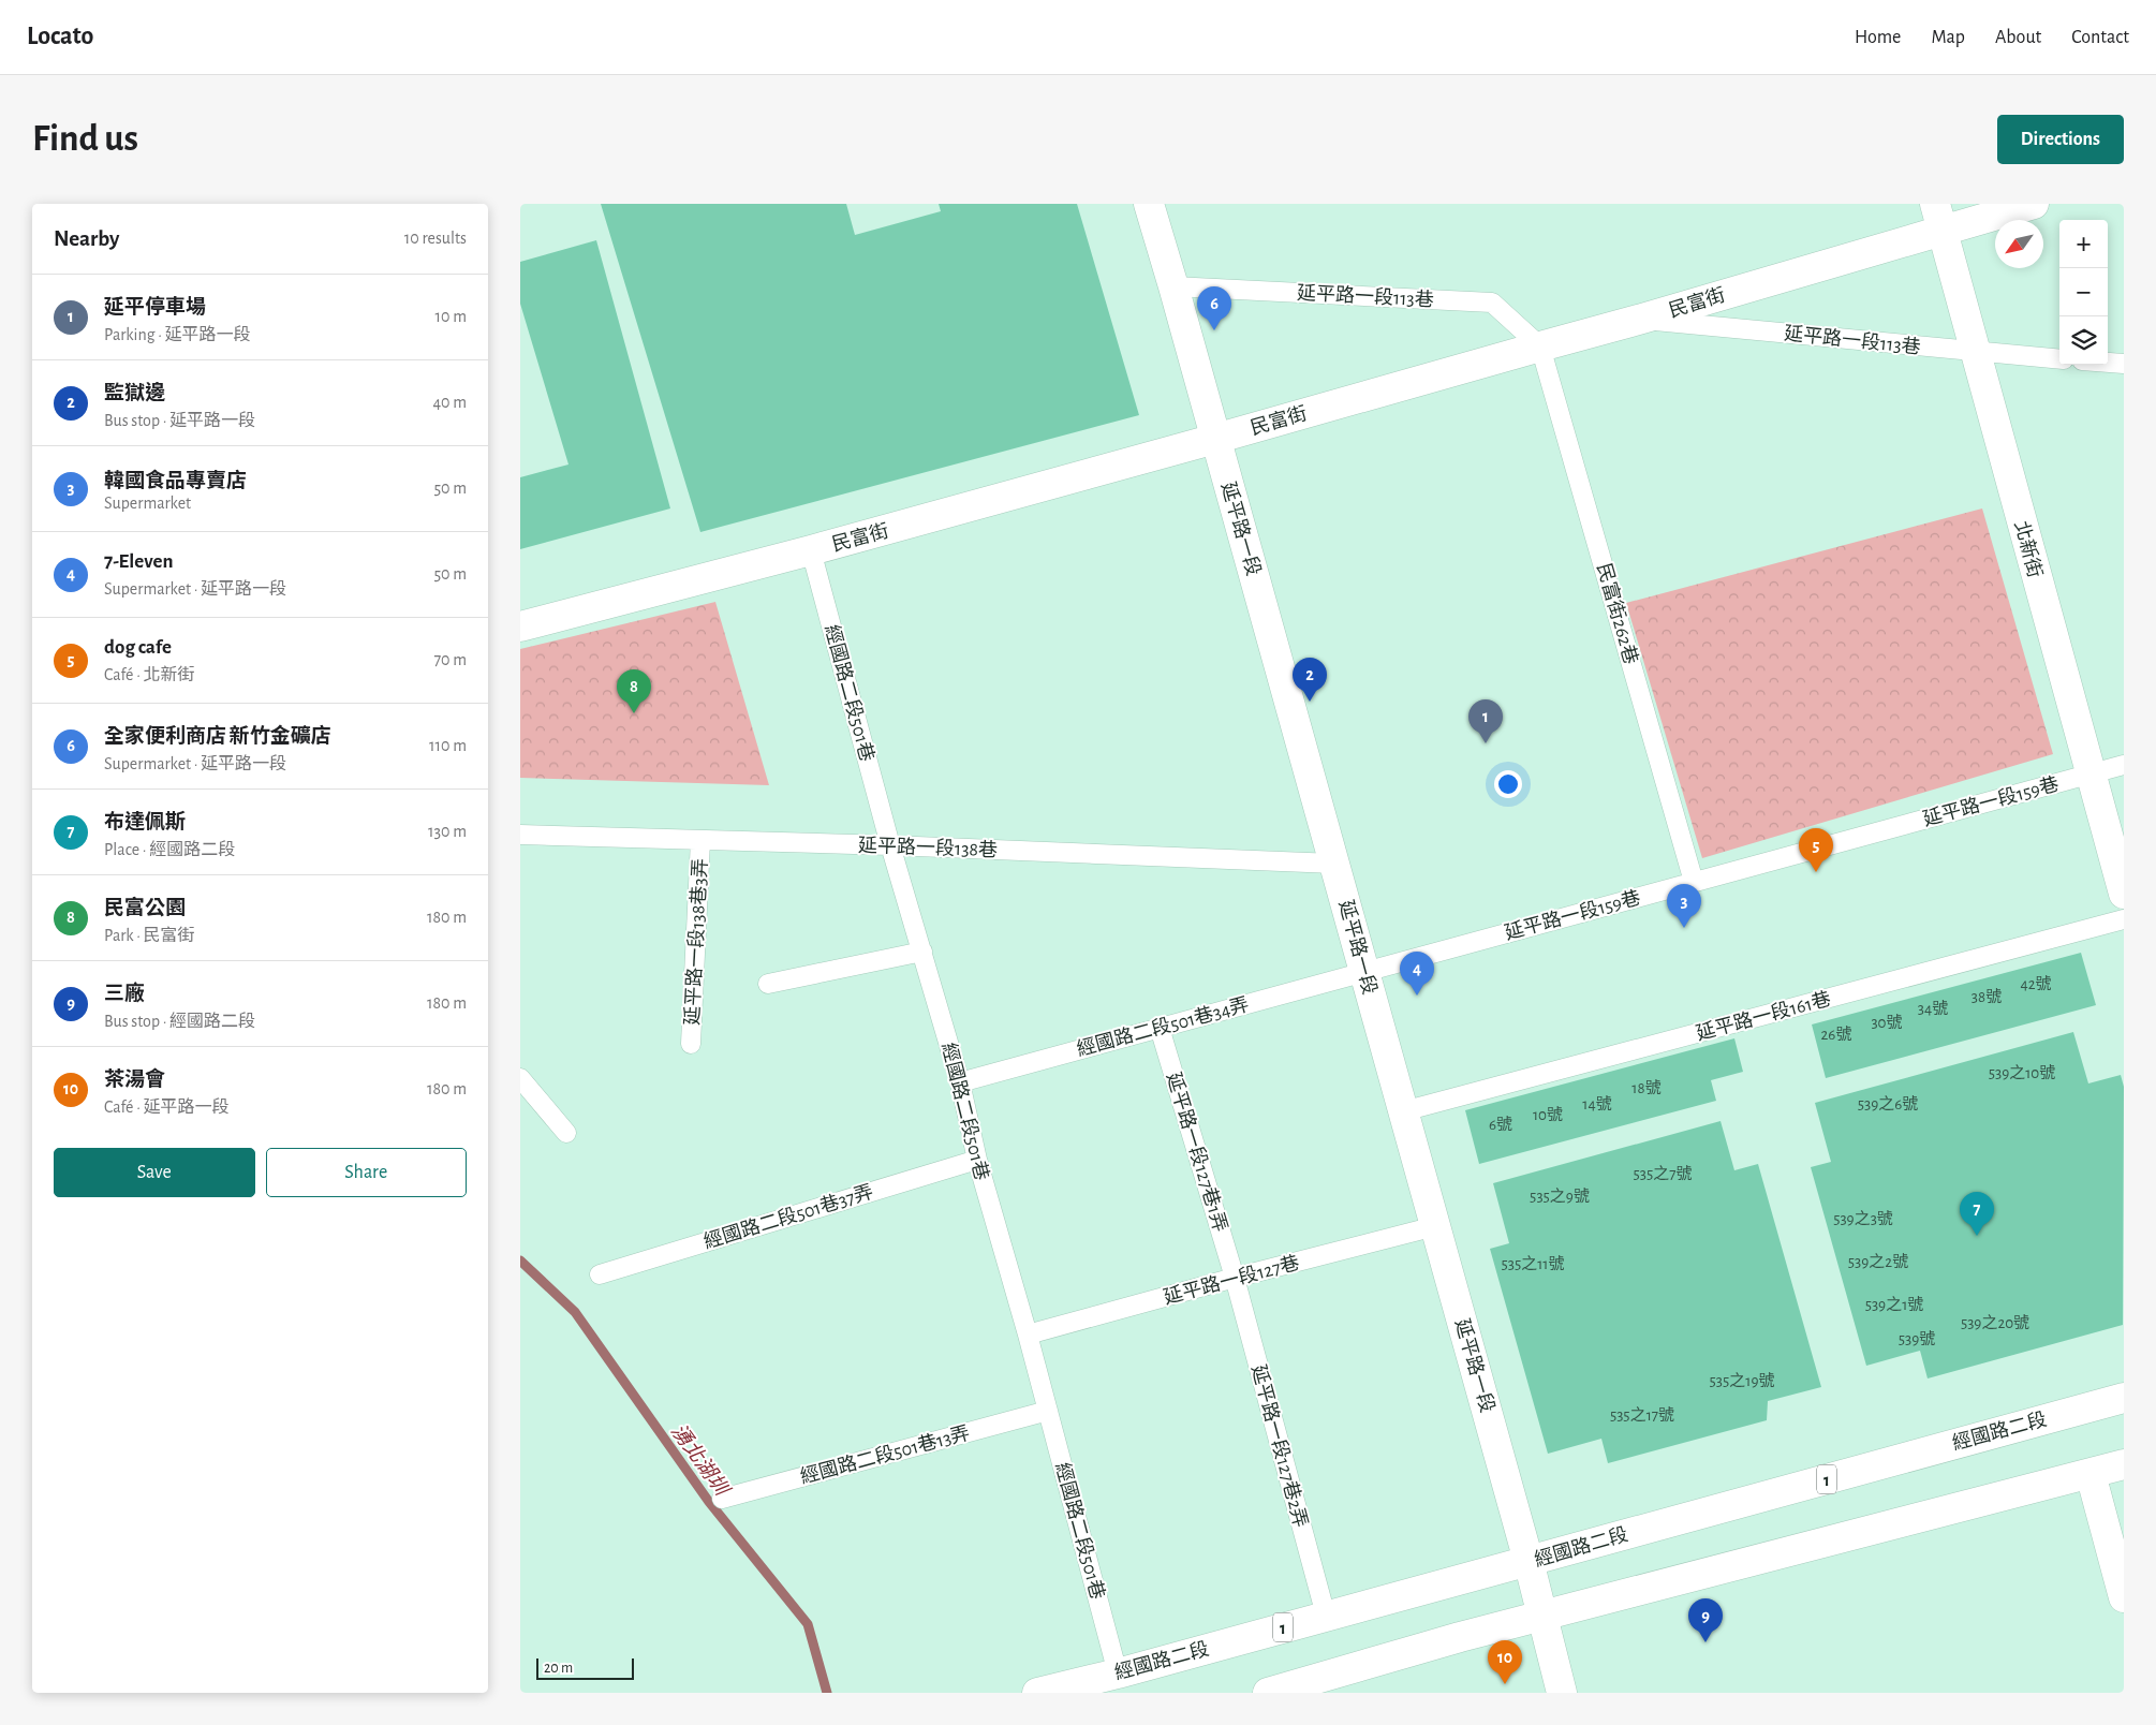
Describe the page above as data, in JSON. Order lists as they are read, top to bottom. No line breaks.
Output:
{"streets":{"street":["民富街","延平路一段","北新街","經國路二段","1"],"lane":["延平路一段113巷","民富街262巷","經國路二段501巷","延平路一段159巷","延平路一段138巷","延平路一段138巷3弄","延平路一段161巷","經國路二段501巷34弄","延平路一段127巷1弄","經國路二段501巷37弄","延平路一段127巷","延平路一段127巷2弄","經國路二段501巷13弄"]},"crossings":[["延平路一段113巷","民富街"],["延平路一段113巷","延平路一段"],["延平路一段113巷","北新街"],["延平路一段113巷","民富街262巷"],["民富街","延平路一段"],["民富街","北新街"],["民富街","民富街262巷"],["民富街","經國路二段501巷"],["延平路一段","延平路一段159巷"],["延平路一段","延平路一段138巷"],["延平路一段","延平路一段161巷"],["延平路一段","經國路二段501巷34弄"],["延平路一段","延平路一段127巷"],["延平路一段","經國路二段"],["北新街","延平路一段159巷"],["民富街262巷","延平路一段159巷"],["經國路二段501巷","延平路一段138巷"],["經國路二段501巷","經國路二段501巷34弄"],["經國路二段501巷","經國路二段501巷37弄"],["經國路二段501巷","延平路一段127巷"],["經國路二段501巷","經國路二段"],["經國路二段501巷","經國路二段501巷13弄"],["延平路一段159巷","經國路二段501巷34弄"],["延平路一段138巷","延平路一段138巷3弄"],["經國路二段501巷34弄","延平路一段127巷1弄"],["延平路一段127巷1弄","延平路一段127巷"],["延平路一段127巷1弄","延平路一段127巷2弄"],["延平路一段127巷","延平路一段127巷2弄"],["經國路二段","延平路一段127巷2弄"]],"water":["湧北湖圳"],"house_numbers":["42號","38號","34號","30號","26號","539之10號","18號","14號","539之6號","10號","6號","535之7號","535之9號","539之3號","539之2號","535之11號","539之1號","539之20號","539號","535之19號","535之17號"],"scale_bar":"20 m","north":"bottom left","page":{"header":"Locato","nav":["Home","Map","About","Contact"],"buttons":["Directions",["Save","Share"]],"title":"Find us","heading":["Nearby","10 results"],"map_buttons":["+","−"],"list":[{"mark":"1","name":"延平停車場","note":"Parking · 延平路一段","value":"10 m"},{"mark":"2","name":"監獄邊","note":"Bus stop · 延平路一段","value":"40 m"},{"mark":"3","name":"韓國食品專賣店","note":"Supermarket","value":"50 m"},{"mark":"4","name":"7-Eleven","note":"Supermarket · 延平路一段","value":"50 m"},{"mark":"5","name":"dog cafe","note":"Café · 北新街","value":"70 m"},{"mark":"6","name":"全家便利商店 新竹金礦店","note":"Supermarket · 延平路一段","value":"110 m"},{"mark":"7","name":"布達佩斯","note":"Place · 經國路二段","value":"130 m"},{"mark":"8","name":"民富公園","note":"Park · 民富街","value":"180 m"},{"mark":"9","name":"三廠","note":"Bus stop · 經國路二段","value":"180 m"},{"mark":"10","name":"茶湯會","note":"Café · 延平路一段","value":"180 m"}],"pins":["6","2","8","1","5","3","4","7","9","10"],"scale":"20 m"}}
